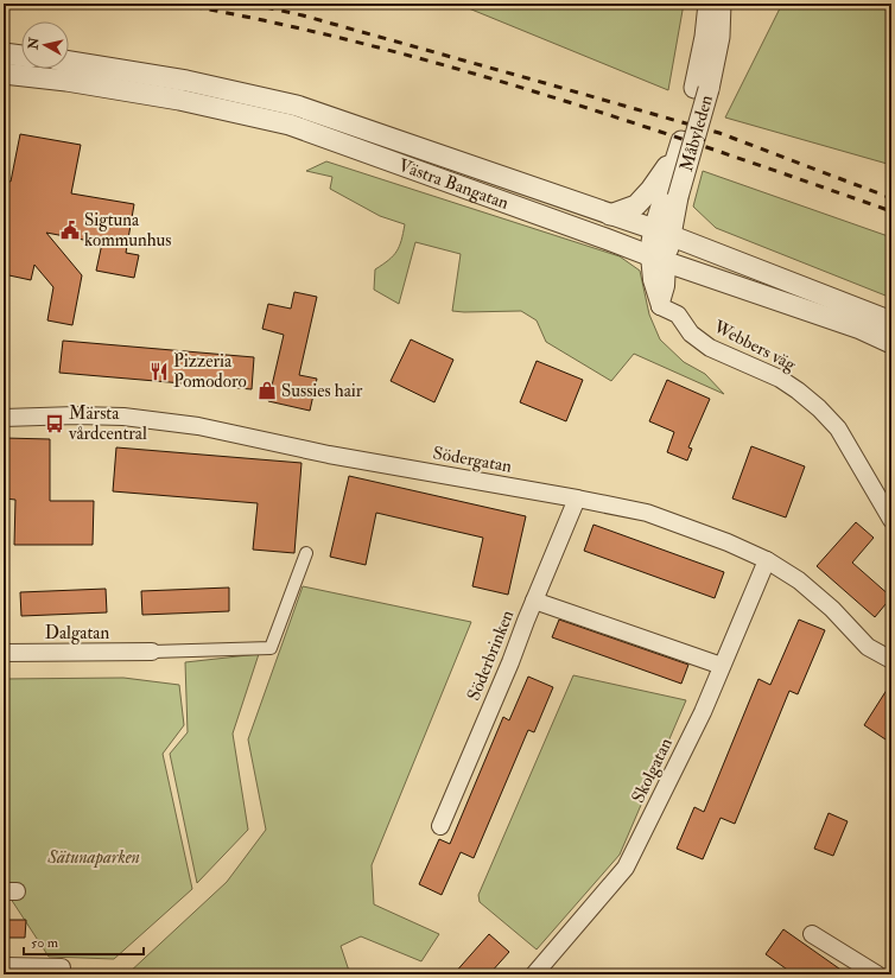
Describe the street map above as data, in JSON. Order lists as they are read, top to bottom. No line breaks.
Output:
{"streets":{"street":["Måbyleden","Västra Bangatan","Webbers väg","Södergatan","Dalgatan","Söderbrinken","Skolgatan"]},"crossings":[["Måbyleden","Västra Bangatan"],["Måbyleden","Webbers väg"],["Västra Bangatan","Webbers väg"],["Södergatan","Söderbrinken"],["Södergatan","Skolgatan"]],"parks":["Sätunaparken"],"places":{"public building":["Sigtuna kommunhus"],"restaurant":["Pizzeria Pomodoro"],"shop":["Sussies hair"],"bus stop":["Märsta vårdcentral"]},"scale_bar":"50 m","north":"left"}
